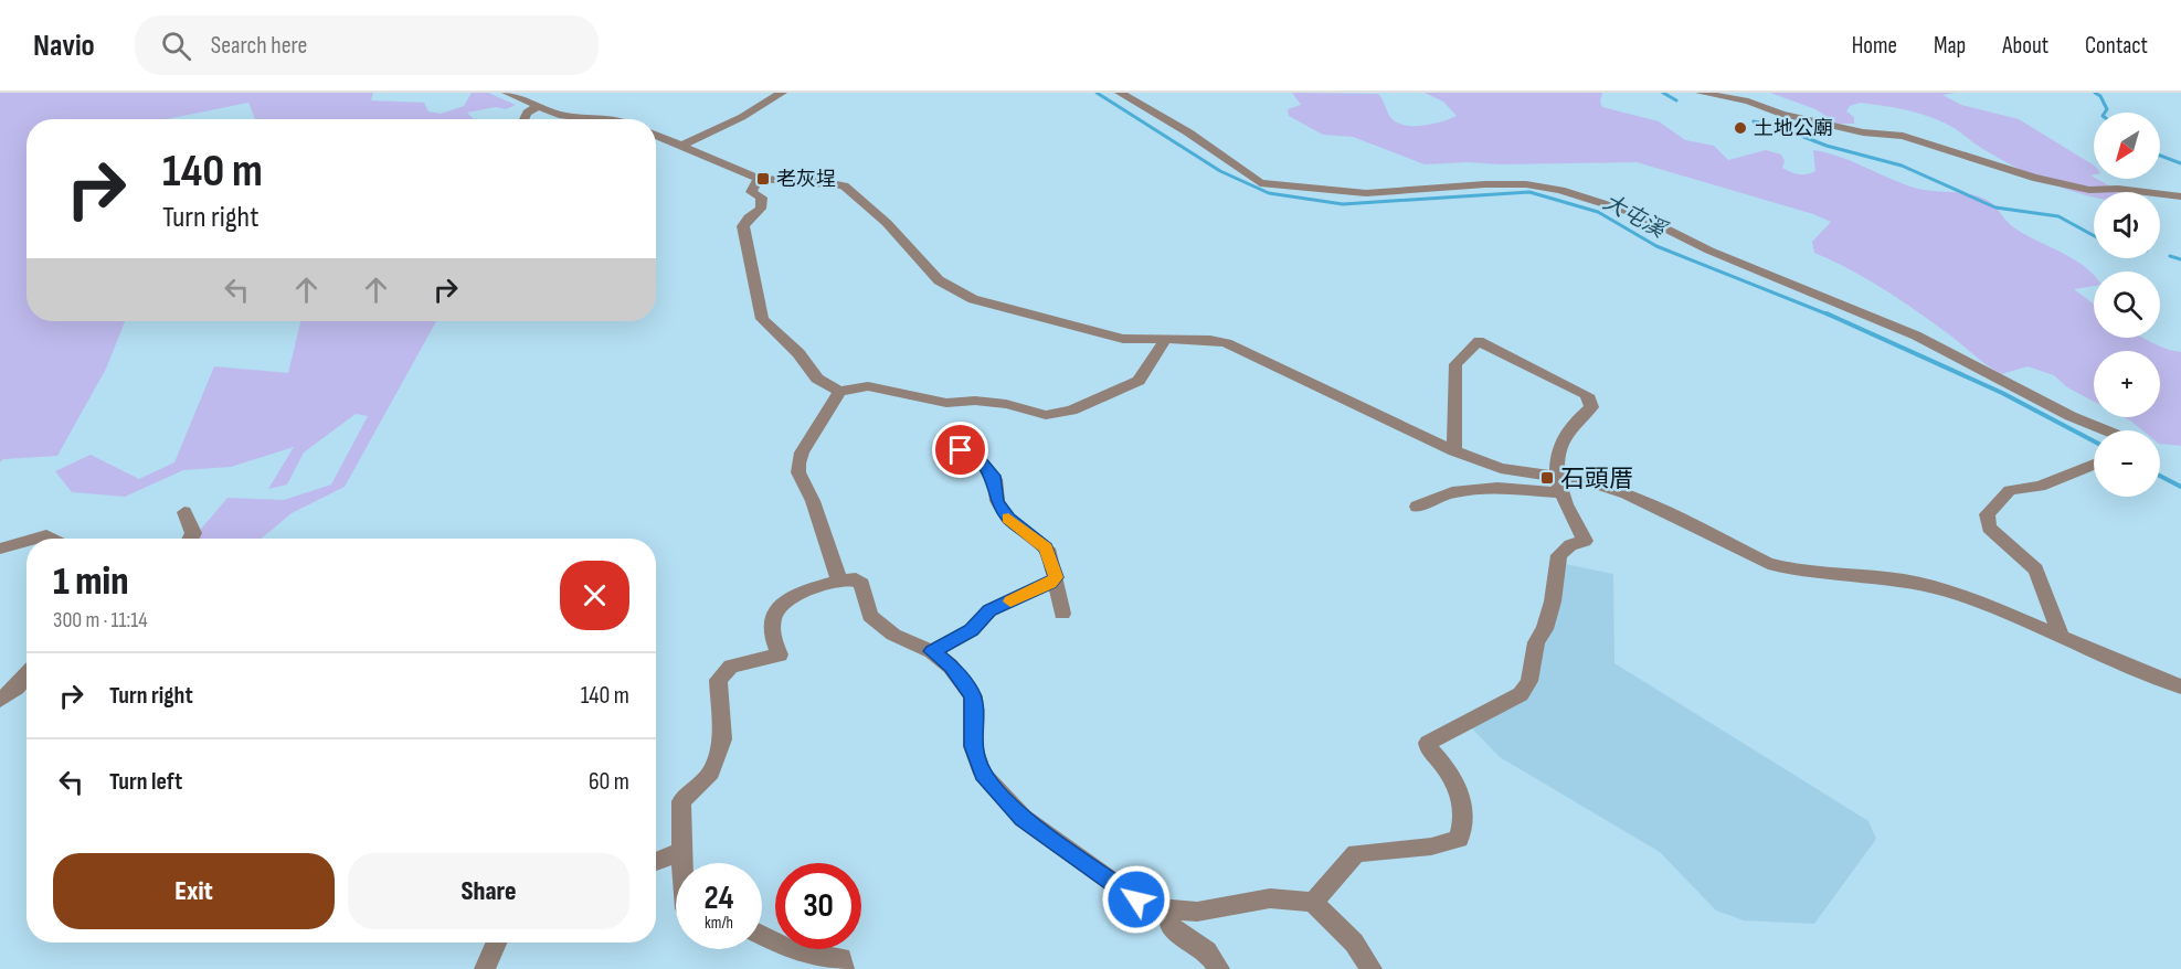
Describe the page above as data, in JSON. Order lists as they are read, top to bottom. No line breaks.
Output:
{"water":["大屯溪"],"places":{"other":["土地公廟"],"transit":["老灰埕","石頭厝"]},"north":"bottom left","page":{"header":"Navio","search":"Search here","nav":["Home","Map","About","Contact"],"map_buttons":["+","−"],"turn":["140 m","Turn right"],"heading":["1 min","300 m · 11:14"],"list":[{"name":"Turn right","value":"140 m"},{"name":"Turn left","value":"60 m"}],"buttons":["Exit","Share"],"speed":"24 km/h","limit":"30"}}
